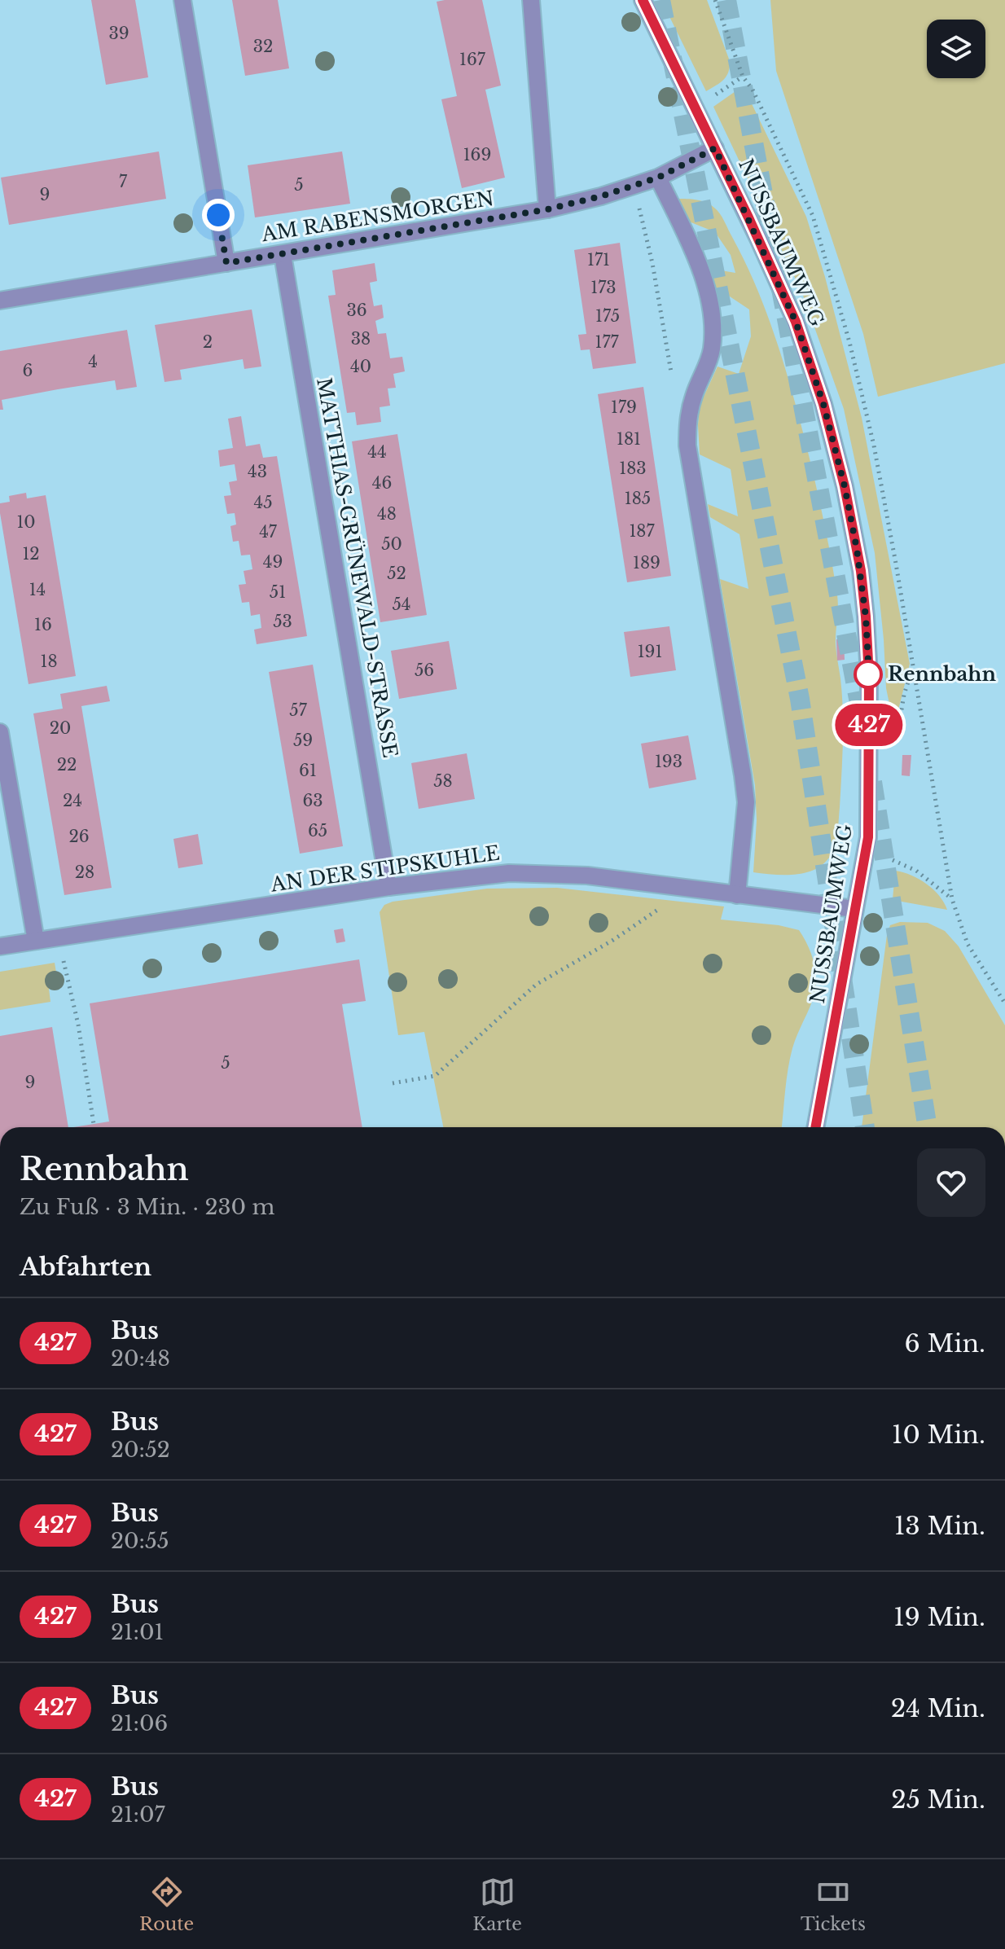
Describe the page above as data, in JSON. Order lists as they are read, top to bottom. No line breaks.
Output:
{"streets":{"street":["AM RABENSMORGEN","NUSSBAUMWEG","MATTHIAS-GRÜNEWALD-STRASSE","AN DER STIPSKUHLE"]},"crossings":[["AM RABENSMORGEN","NUSSBAUMWEG"],["AM RABENSMORGEN","MATTHIAS-GRÜNEWALD-STRASSE"],["NUSSBAUMWEG","AN DER STIPSKUHLE"],["MATTHIAS-GRÜNEWALD-STRASSE","AN DER STIPSKUHLE"]],"places":["Rennbahn"],"lines":["bus line 427"],"house_numbers":["39","32","167","169","7","5","9","171","173","36","175","38","2","177","4","40","6","179","181","44","183","43","46","185","45","48","10","187","47","50","12","49","189","52","14","51","54","53","16","191","18","56","57","20","59","193","22","61","58","24","63","65","26","28","5","9"],"page":{"on_map":"427","heading":[["Rennbahn","Zu Fuß · 3 Min. · 230 m"],"Abfahrten"],"list":[{"mark":"427","name":"Bus","note":"20:48","value":"6 Min."},{"mark":"427","name":"Bus","note":"20:52","value":"10 Min."},{"mark":"427","name":"Bus","note":"20:55","value":"13 Min."},{"mark":"427","name":"Bus","note":"21:01","value":"19 Min."},{"mark":"427","name":"Bus","note":"21:06","value":"24 Min."},{"mark":"427","name":"Bus","note":"21:07","value":"25 Min."}],"tabs":["Route","Karte","Tickets"]}}
